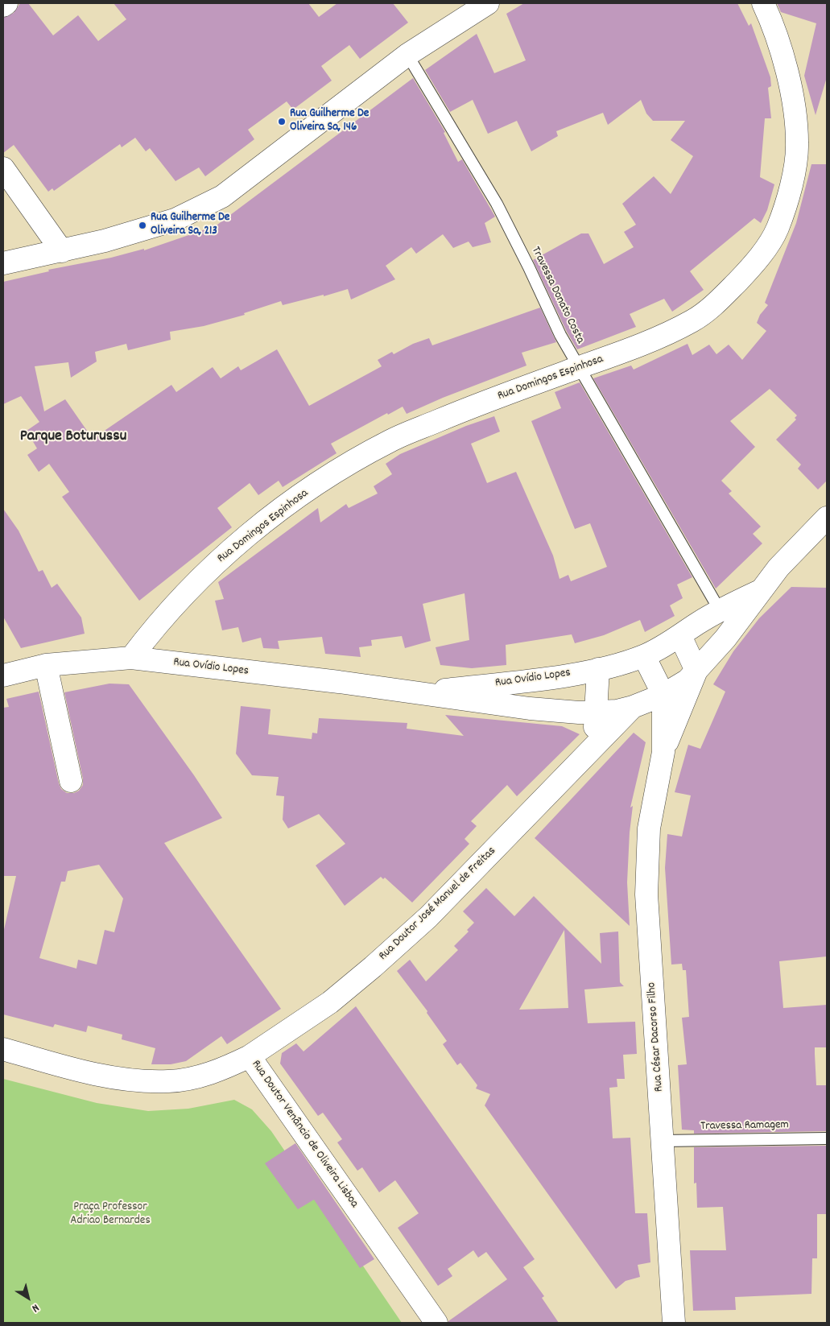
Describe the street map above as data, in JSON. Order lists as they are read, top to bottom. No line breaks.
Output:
{"streets":{"street":["Rua Domingos Espinhosa","Rua Ovídio Lopes","Rua Doutor José Manuel de Freitas","Rua César Dacorso Filho","Rua Doutor Venâncio de Oliveira Lisboa"],"lane":["Travessa Donato Costa","Travessa Ramagem"]},"crossings":[["Travessa Donato Costa","Rua Domingos Espinhosa"],["Travessa Donato Costa","Rua Ovídio Lopes"],["Rua Domingos Espinhosa","Rua Ovídio Lopes"],["Rua Ovídio Lopes","Rua Doutor José Manuel de Freitas"],["Rua Doutor José Manuel de Freitas","Rua César Dacorso Filho"],["Rua Doutor José Manuel de Freitas","Rua Doutor Venâncio de Oliveira Lisboa"],["Rua César Dacorso Filho","Travessa Ramagem"]],"districts":["Parque Boturussu"],"parks":["Praça Professor Adriao Bernardes"],"places":["Rua Guilherme De Oliveira Sa, 146","Rua Guilherme De Oliveira Sa, 213"],"north":"bottom right"}
